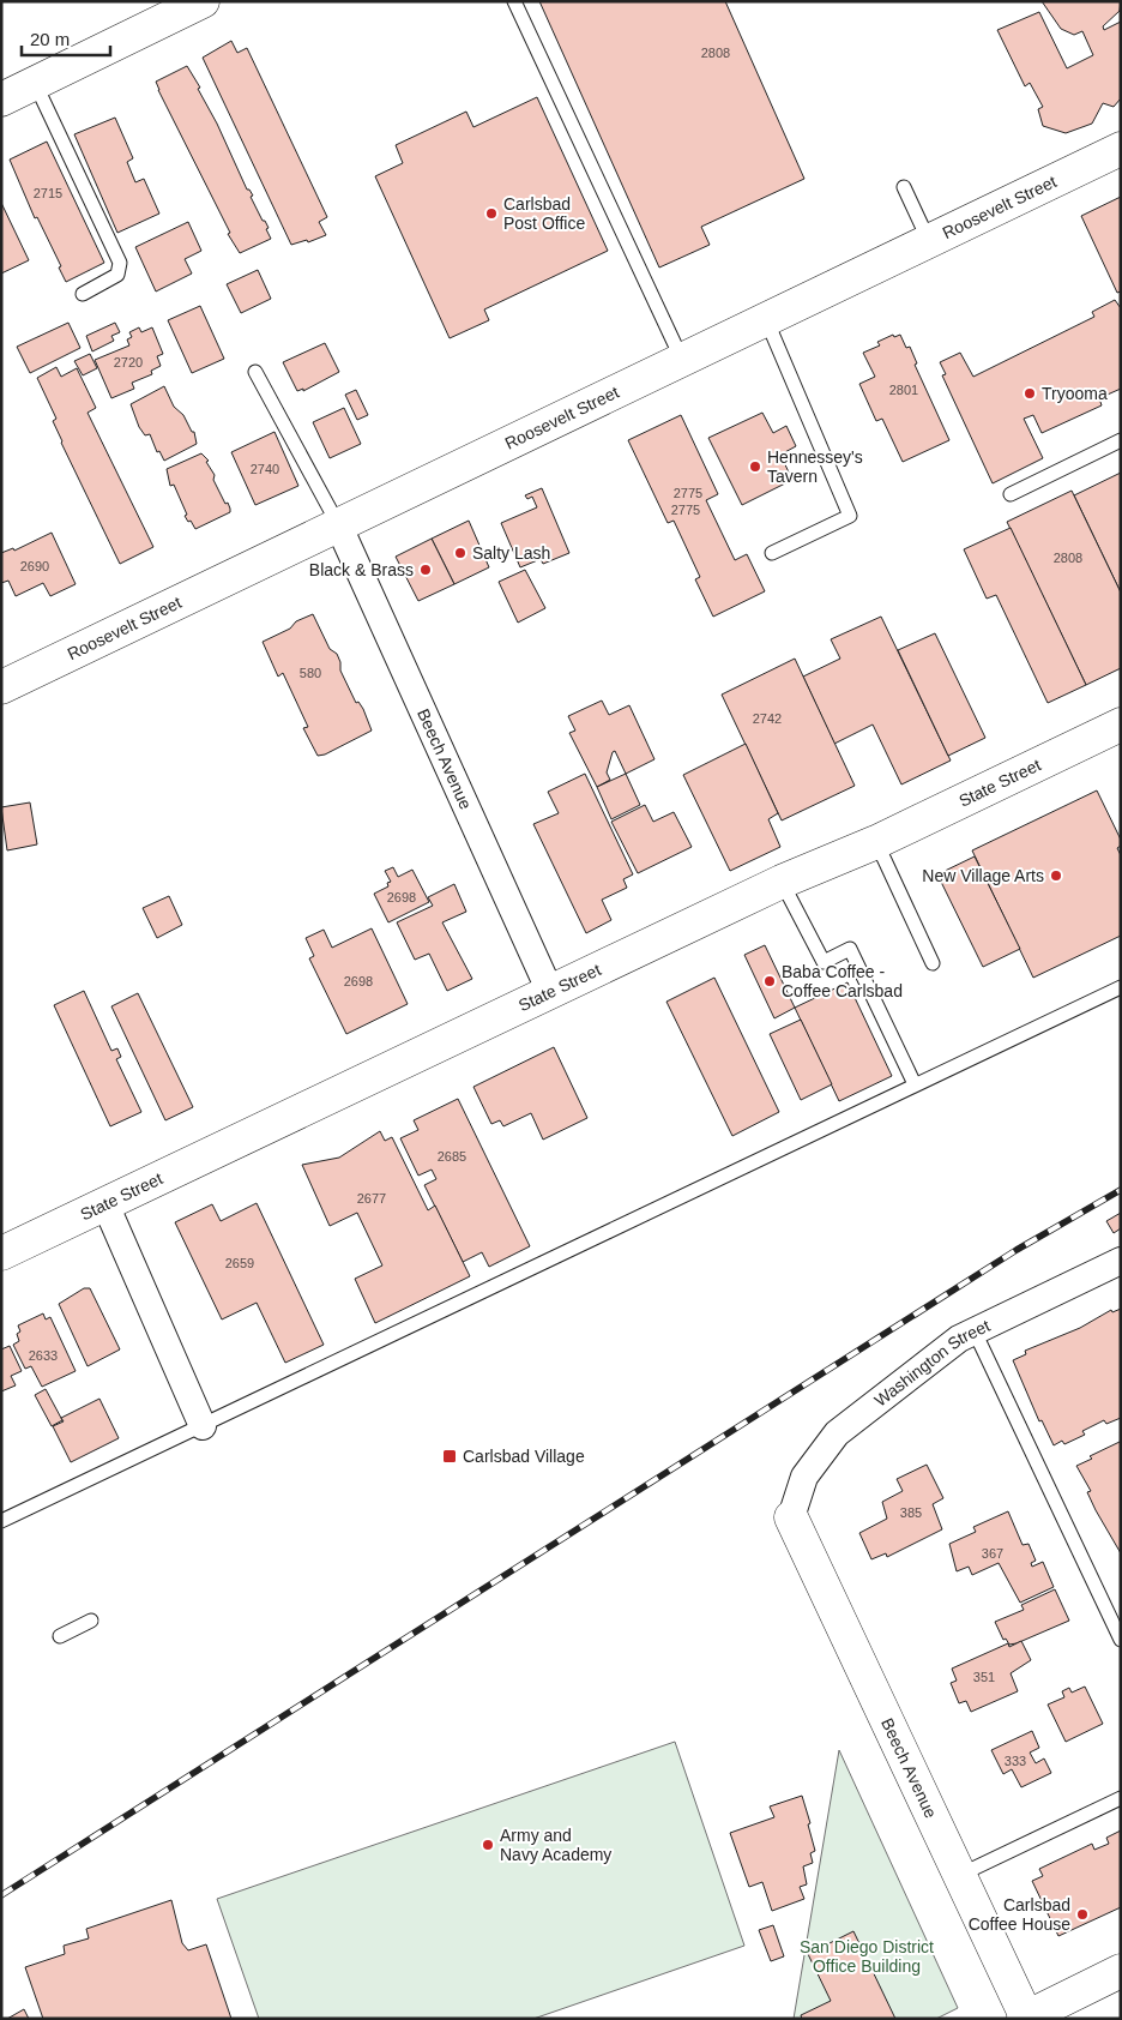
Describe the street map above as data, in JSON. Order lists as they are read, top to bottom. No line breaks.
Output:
{"streets":{"street":["Roosevelt Street","Beech Avenue","State Street","Washington Street"]},"crossings":[["Roosevelt Street","Beech Avenue"],["Beech Avenue","State Street"],["Beech Avenue","Washington Street"]],"parks":["San Diego District Office Building"],"places":{"other":["Carlsbad Post Office","Tryooma","Hennessey's Tavern","Salty Lash","Black & Brass","New Village Arts","Baba Coffee - Coffee Carlsbad","Army and Navy Academy","Carlsbad Coffee House"],"transit":["Carlsbad Village"]},"house_numbers":["2808","2715","2720","2801","2740","2775","2775","2808","2690","580","2742","2698","2698","2685","2677","2659","2633","385","367","351","333"],"scale_bar":"20 m"}
